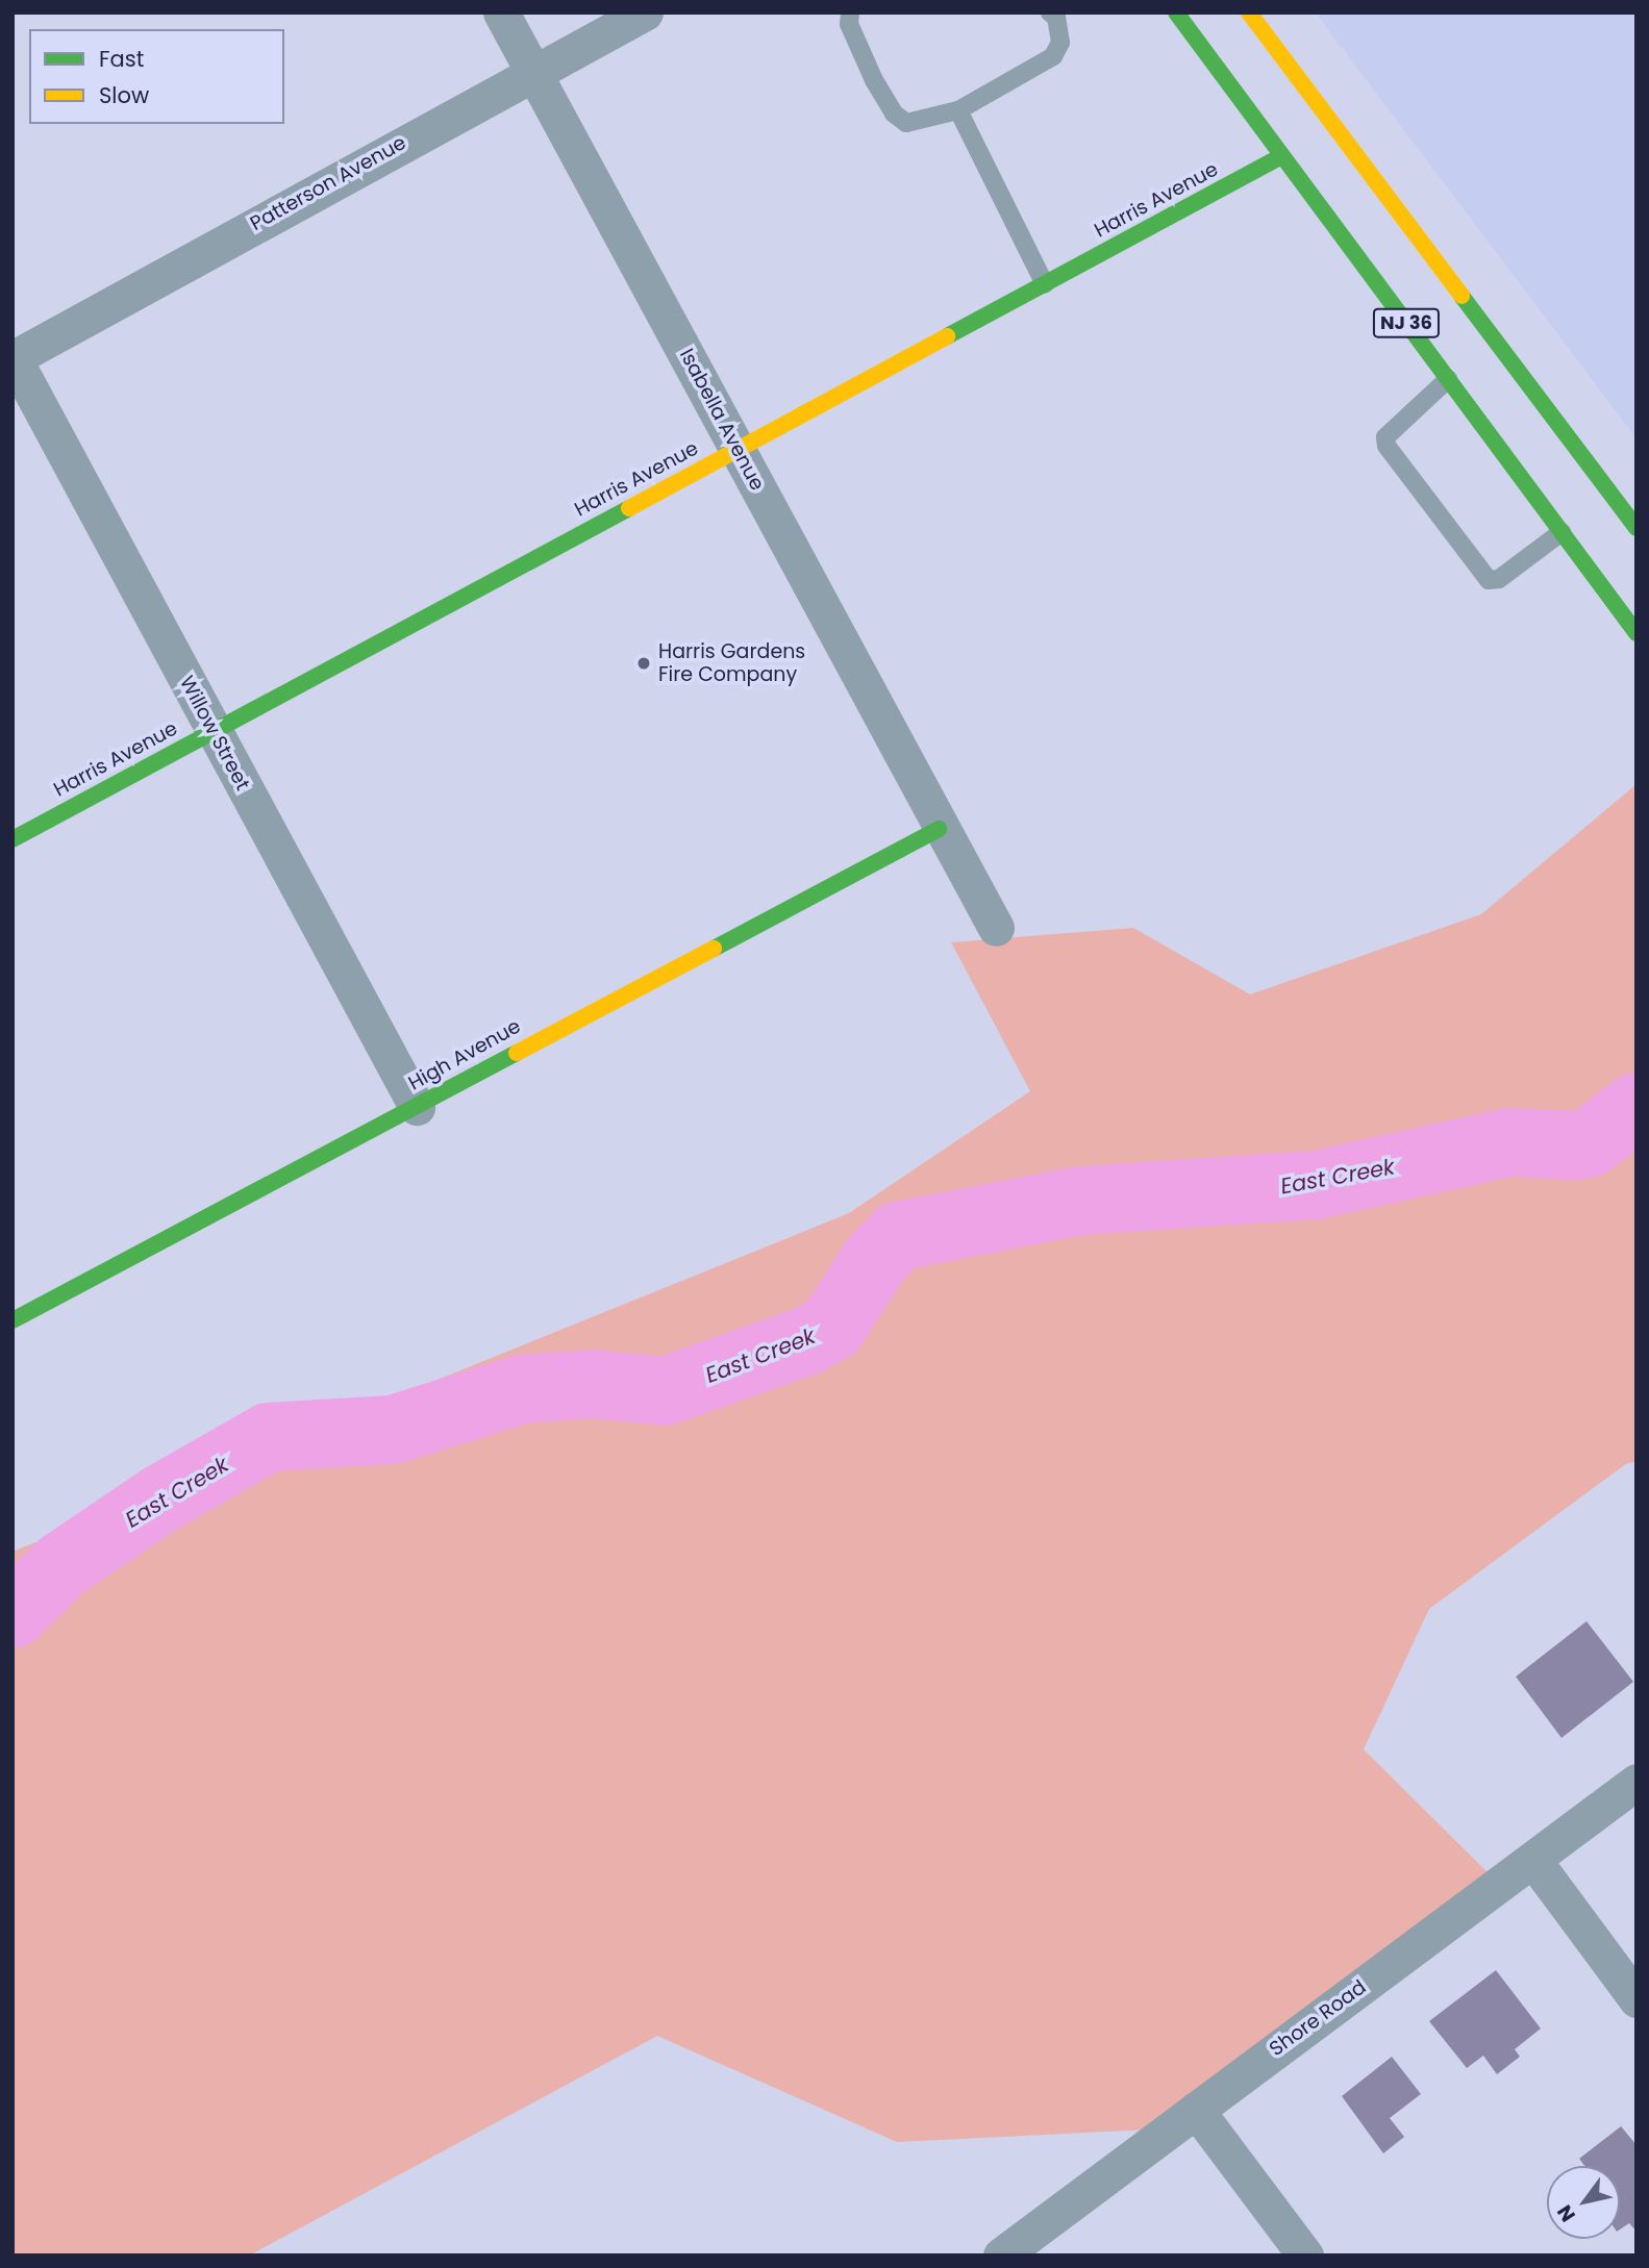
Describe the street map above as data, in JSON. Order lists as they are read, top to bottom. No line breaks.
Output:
{"streets":{"main road":["Harris Avenue","NJ 36","High Avenue"],"street":["Patterson Avenue","Isabella Avenue","Willow Street","Shore Road"]},"crossings":[["Patterson Avenue","Isabella Avenue"],["Patterson Avenue","Willow Street"],["Harris Avenue","NJ 36"],["Harris Avenue","Isabella Avenue"],["Harris Avenue","Willow Street"],["Isabella Avenue","High Avenue"],["Willow Street","High Avenue"]],"water":["East Creek"],"places":["Harris Gardens Fire Company"],"legend":["Fast","Slow"],"north":"bottom left"}
